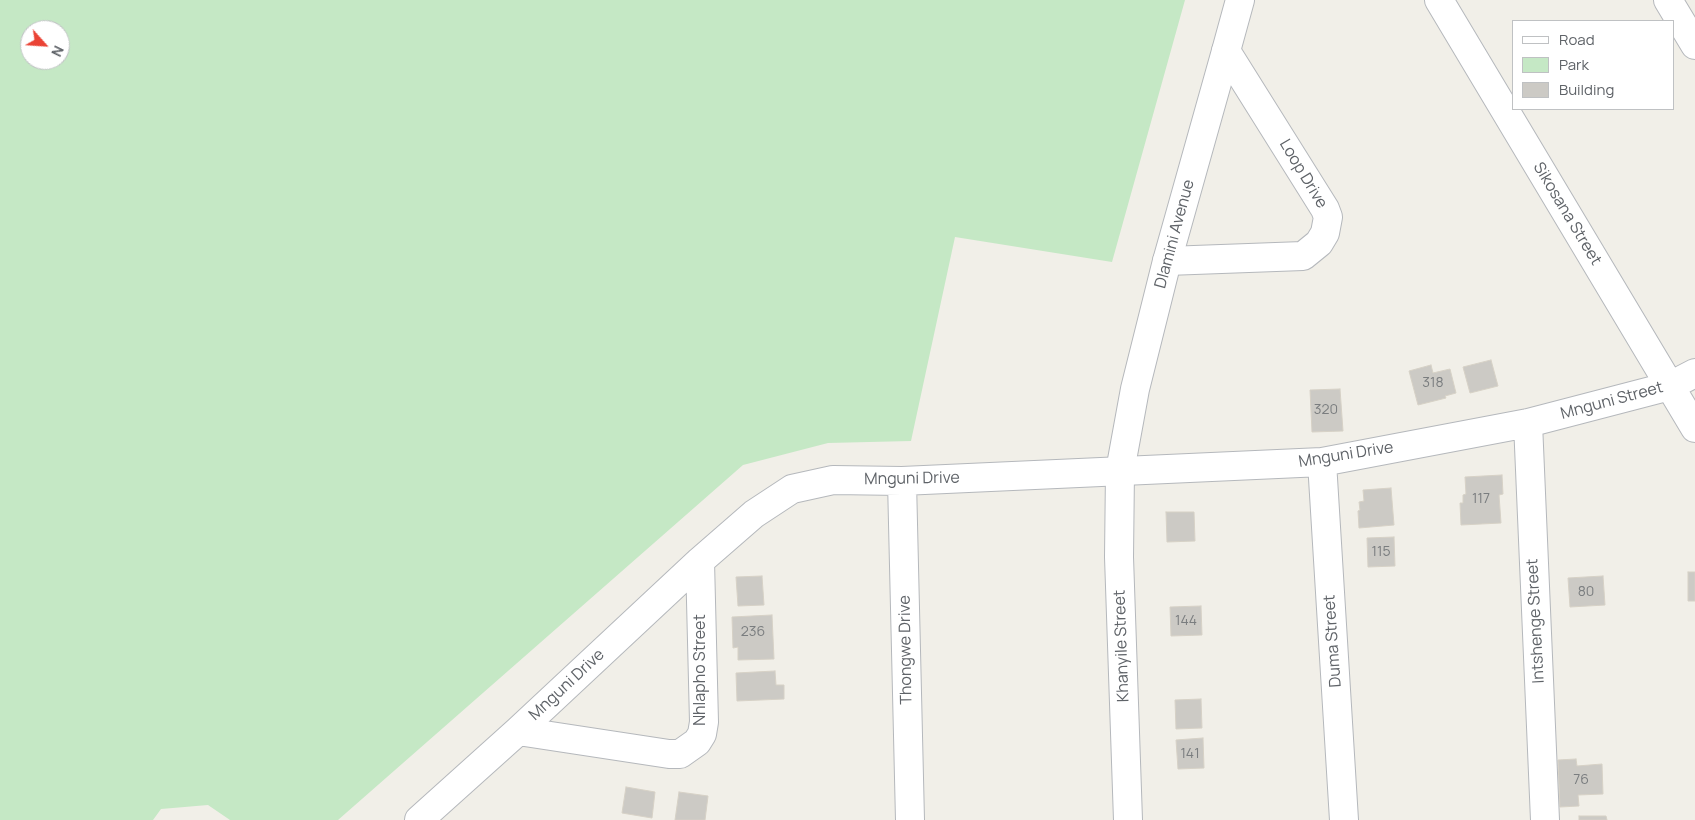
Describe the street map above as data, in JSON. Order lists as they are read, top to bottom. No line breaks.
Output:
{"streets":{"street":["Loop Drive","Sikosana Street","Dlamini Avenue","Mnguni Street","Mnguni Drive","Intshenge Street","Duma Street","Khanyile Street","Thongwe Drive","Nhlapho Street"]},"crossings":[["Loop Drive","Dlamini Avenue"],["Sikosana Street","Mnguni Street"],["Dlamini Avenue","Mnguni Drive"],["Dlamini Avenue","Khanyile Street"],["Mnguni Street","Mnguni Drive"],["Mnguni Street","Intshenge Street"],["Mnguni Drive","Intshenge Street"],["Mnguni Drive","Duma Street"],["Mnguni Drive","Khanyile Street"],["Mnguni Drive","Thongwe Drive"],["Mnguni Drive","Nhlapho Street"]],"house_numbers":["318","320","117","115","80","144","236","141","76"],"legend":["Road","Park","Building"],"north":"bottom right"}
